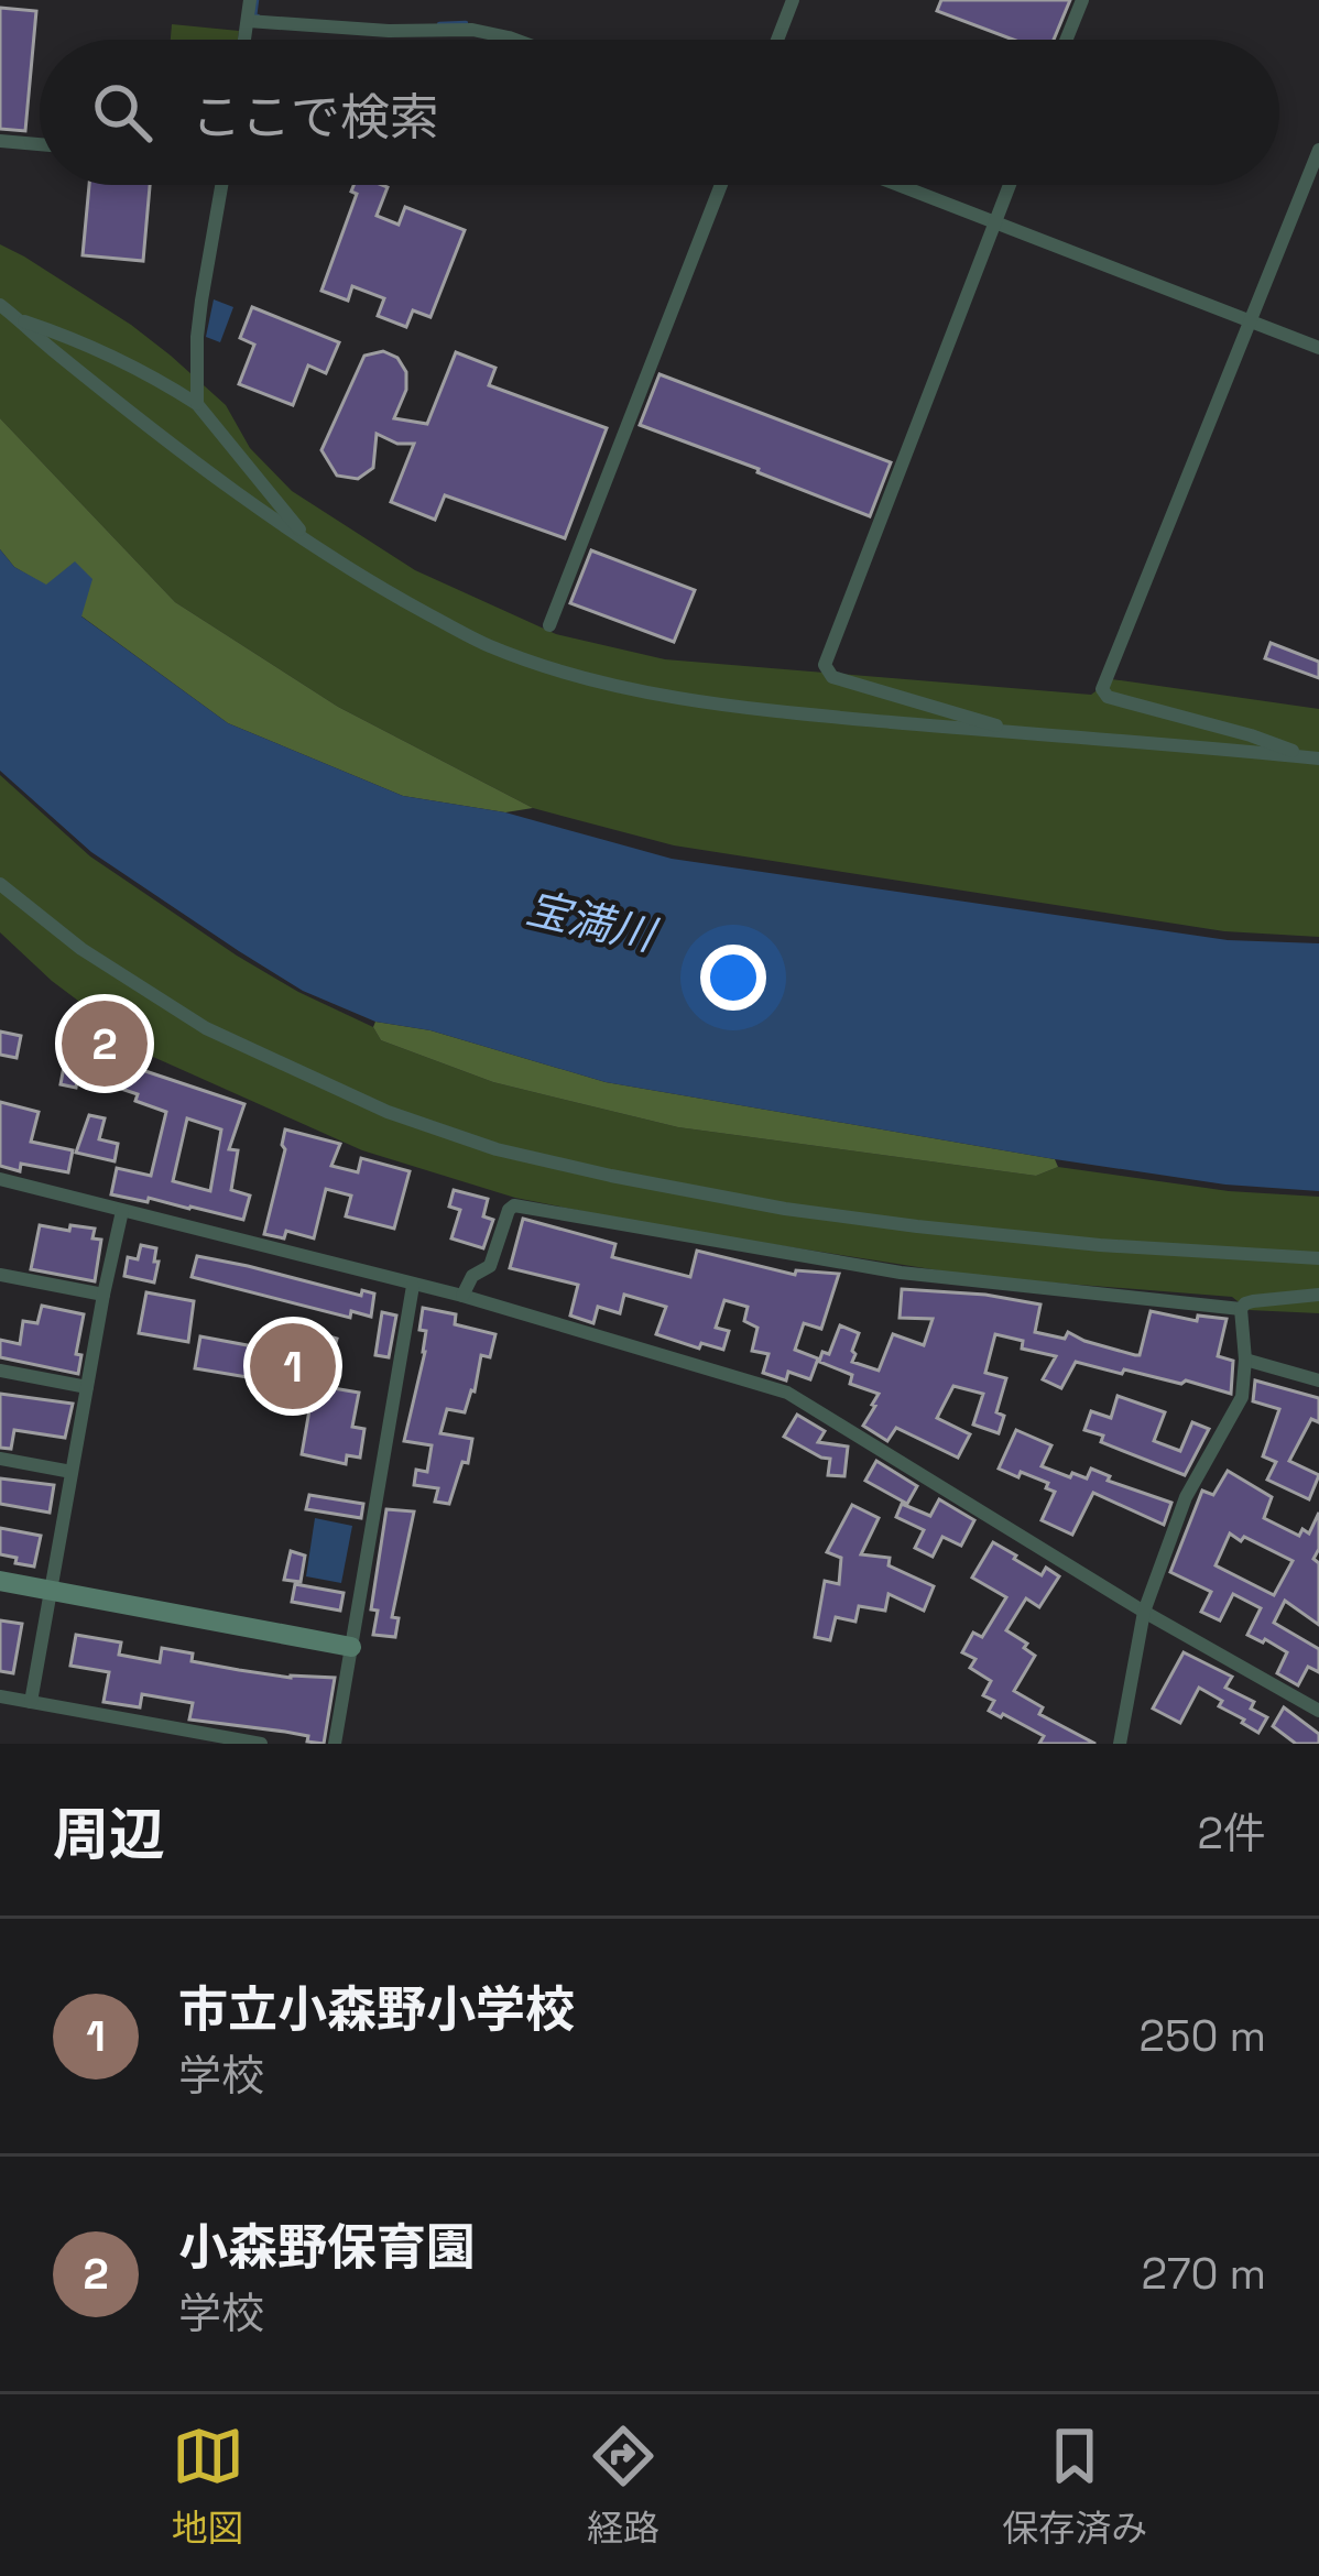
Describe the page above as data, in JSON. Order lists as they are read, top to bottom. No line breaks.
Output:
{"water":["宝満川"],"page":{"search":"ここで検索","pins":["2","1"],"heading":["周辺","2件"],"list":[{"mark":"1","name":"市立小森野小学校","note":"学校","value":"250 m"},{"mark":"2","name":"小森野保育園","note":"学校","value":"270 m"}],"nav":["地図","経路","保存済み"]}}
